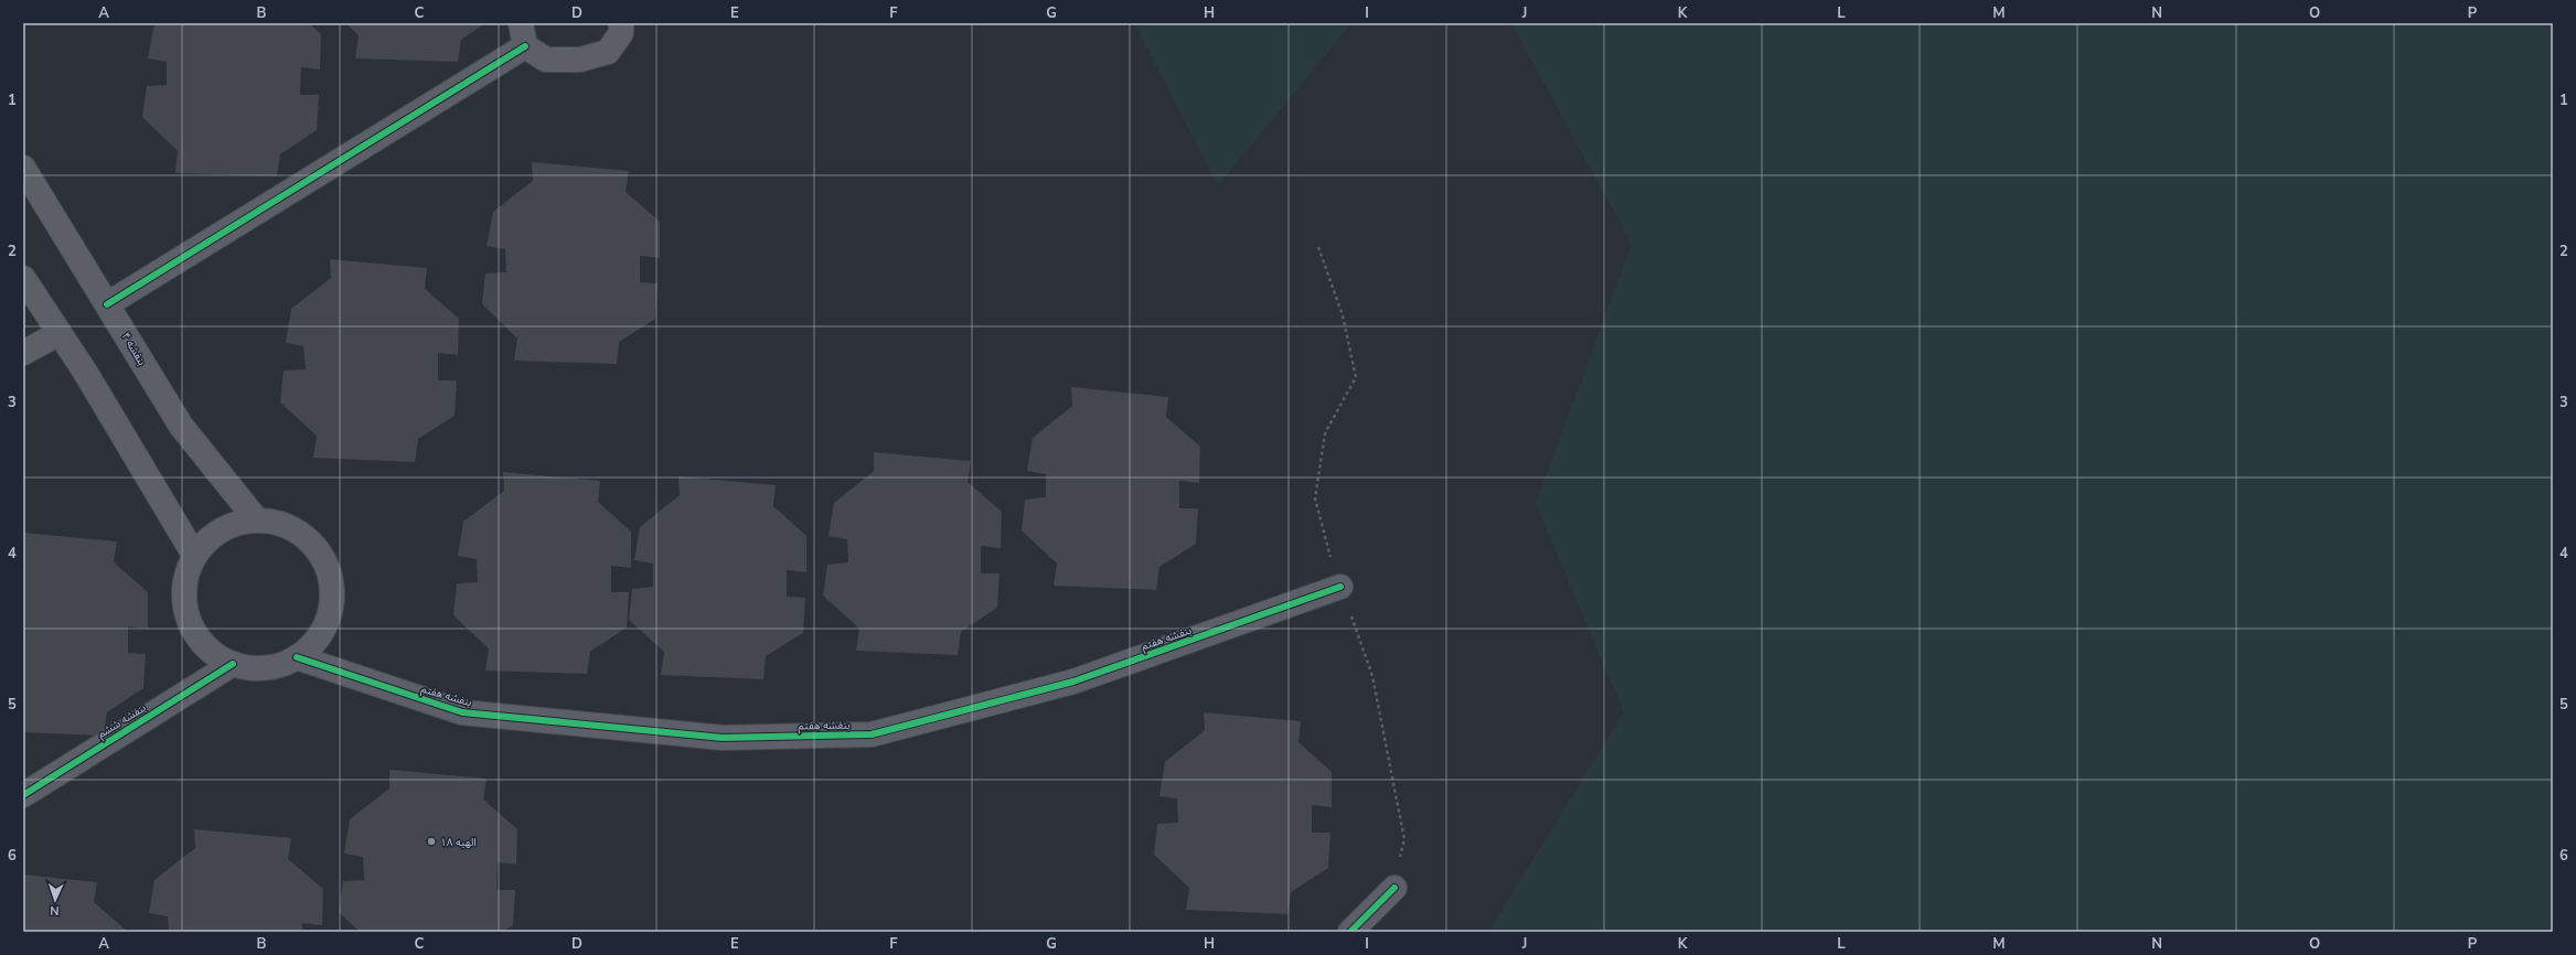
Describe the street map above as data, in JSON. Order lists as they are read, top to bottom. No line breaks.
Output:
{"streets":{"street":["بنفشه ۴","بنفشه هفتم","بنفشه ششم"]},"crossings":[["بنفشه ۴","بنفشه هفتم"],["بنفشه ۴","بنفشه ششم"],["بنفشه هفتم","بنفشه ششم"]],"places":["الهیه ۱۸"],"north":"bottom","grid":{"columns":["A","B","C","D","E","F","G","H","I","J","K","L","M","N","O","P"],"rows":["1","2","3","4","5","6"]}}
